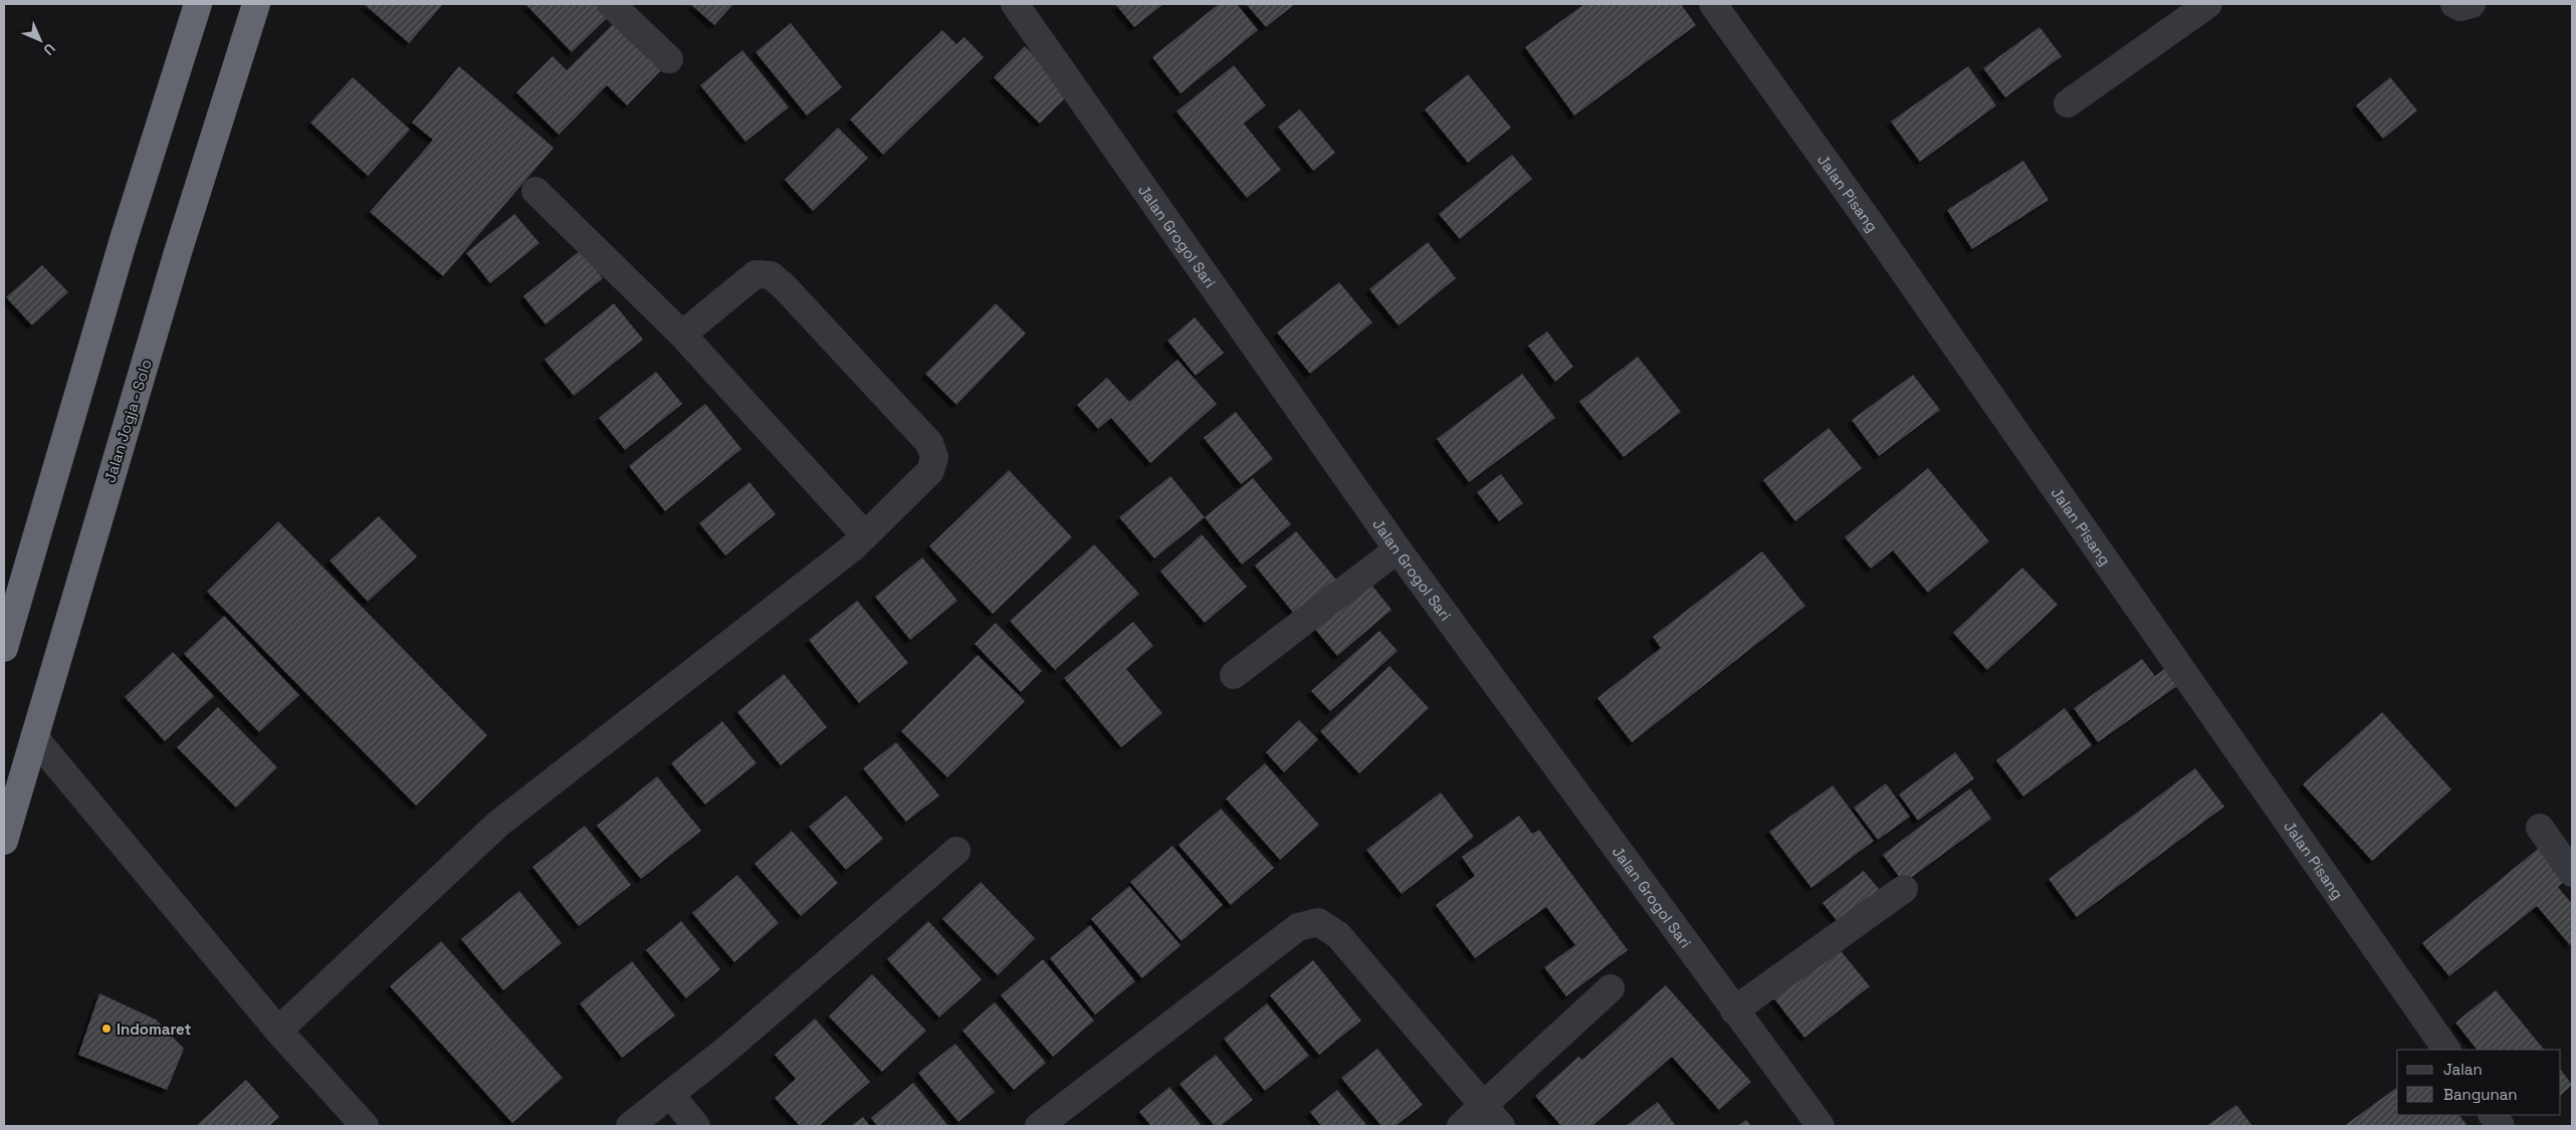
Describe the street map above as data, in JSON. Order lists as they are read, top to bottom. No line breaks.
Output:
{"streets":{"highway":["Jalan Jogja - Solo"],"street":["Jalan Pisang","Jalan Grogol Sari"]},"places":["Indomaret"],"legend":["Jalan","Bangunan"],"north":"bottom right"}
